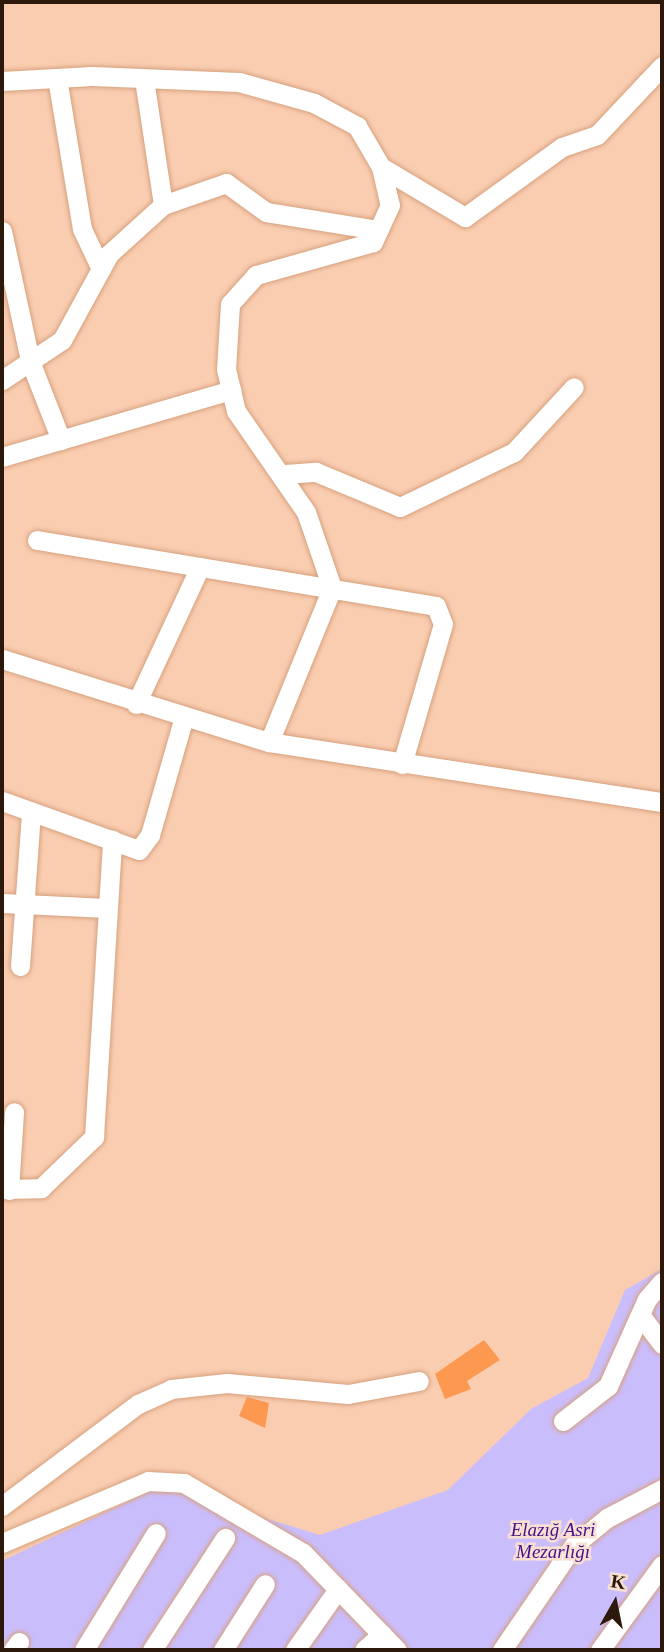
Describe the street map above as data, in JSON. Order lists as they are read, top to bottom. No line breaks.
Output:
{"parks":["Elazığ Asri Mezarlığı"],"north":"top"}
